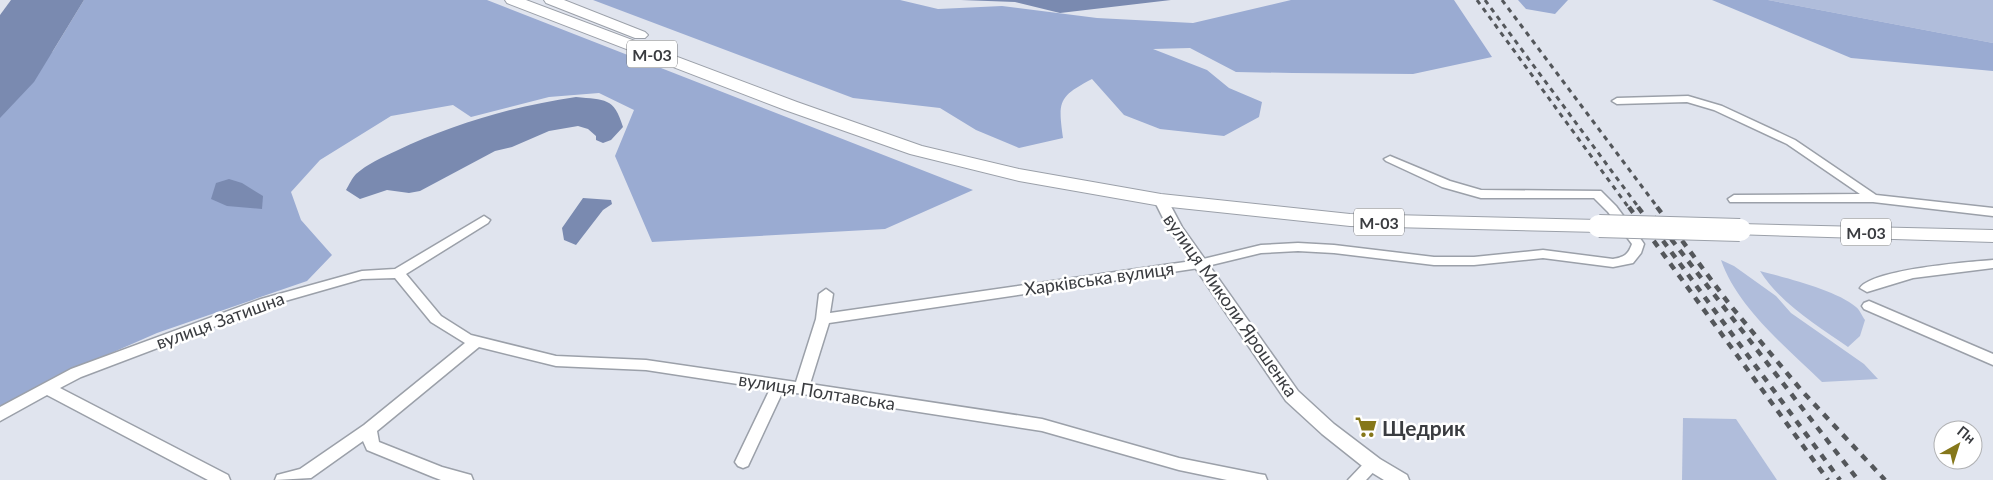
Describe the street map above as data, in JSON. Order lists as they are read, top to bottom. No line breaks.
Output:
{"streets":{"highway":["М-03"],"street":["Харківська вулиця","вулиця Миколи Ярошенка","вулиця Затишна","вулиця Полтавська"]},"crossings":[["М-03","вулиця Миколи Ярошенка"],["Харківська вулиця","вулиця Миколи Ярошенка"],["вулиця Затишна","вулиця Полтавська"]],"places":{"supermarket":["Щедрик"]},"north":"top right"}
